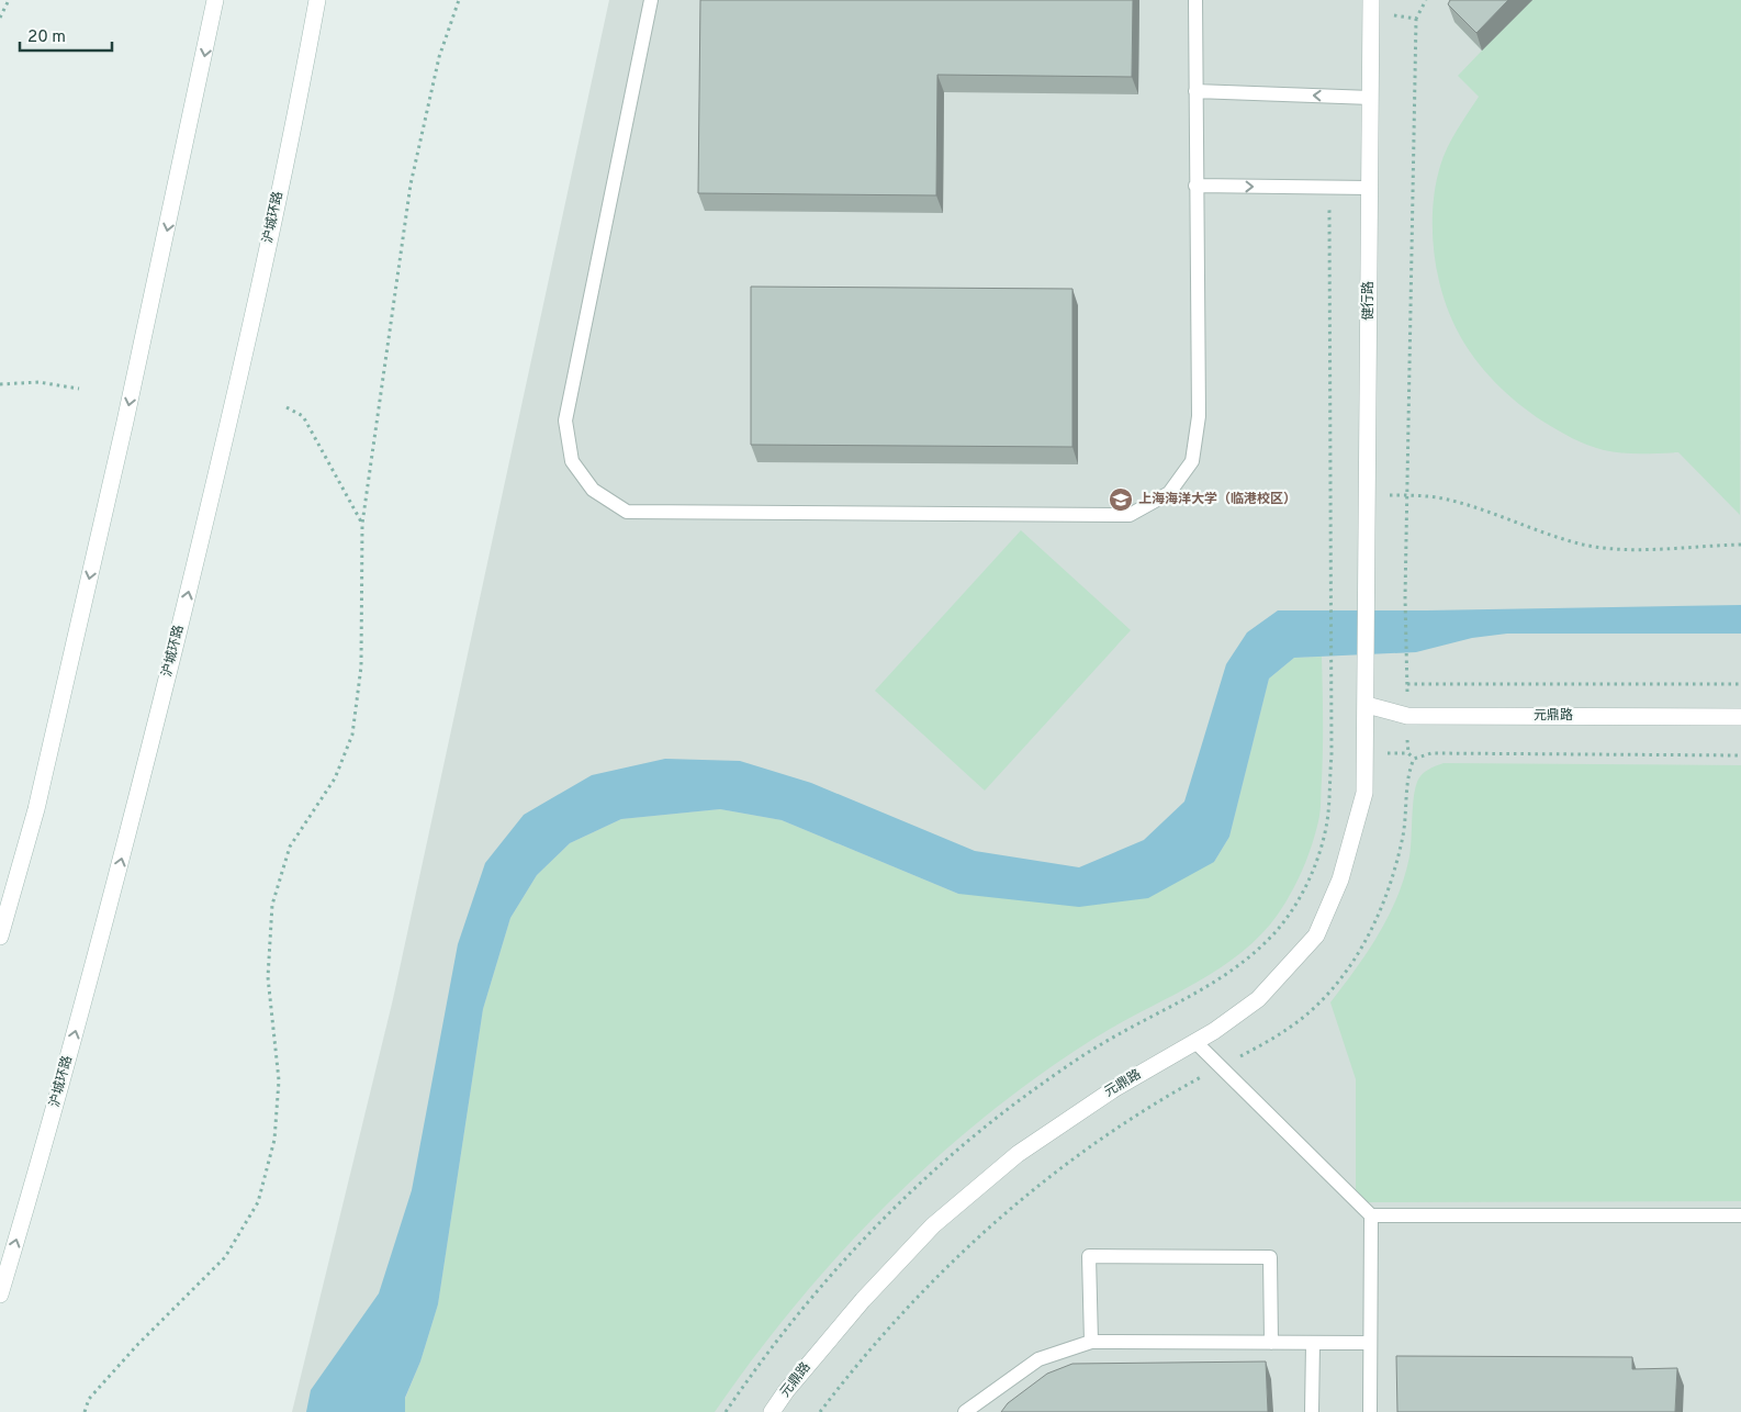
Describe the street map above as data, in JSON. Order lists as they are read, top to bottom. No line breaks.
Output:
{"streets":{"main road":["沪城环路","健行路","元鼎路"]},"crossings":[["健行路","元鼎路"]],"places":{"school or university":["上海海洋大学（临港校区）"]},"scale_bar":"20 m"}
